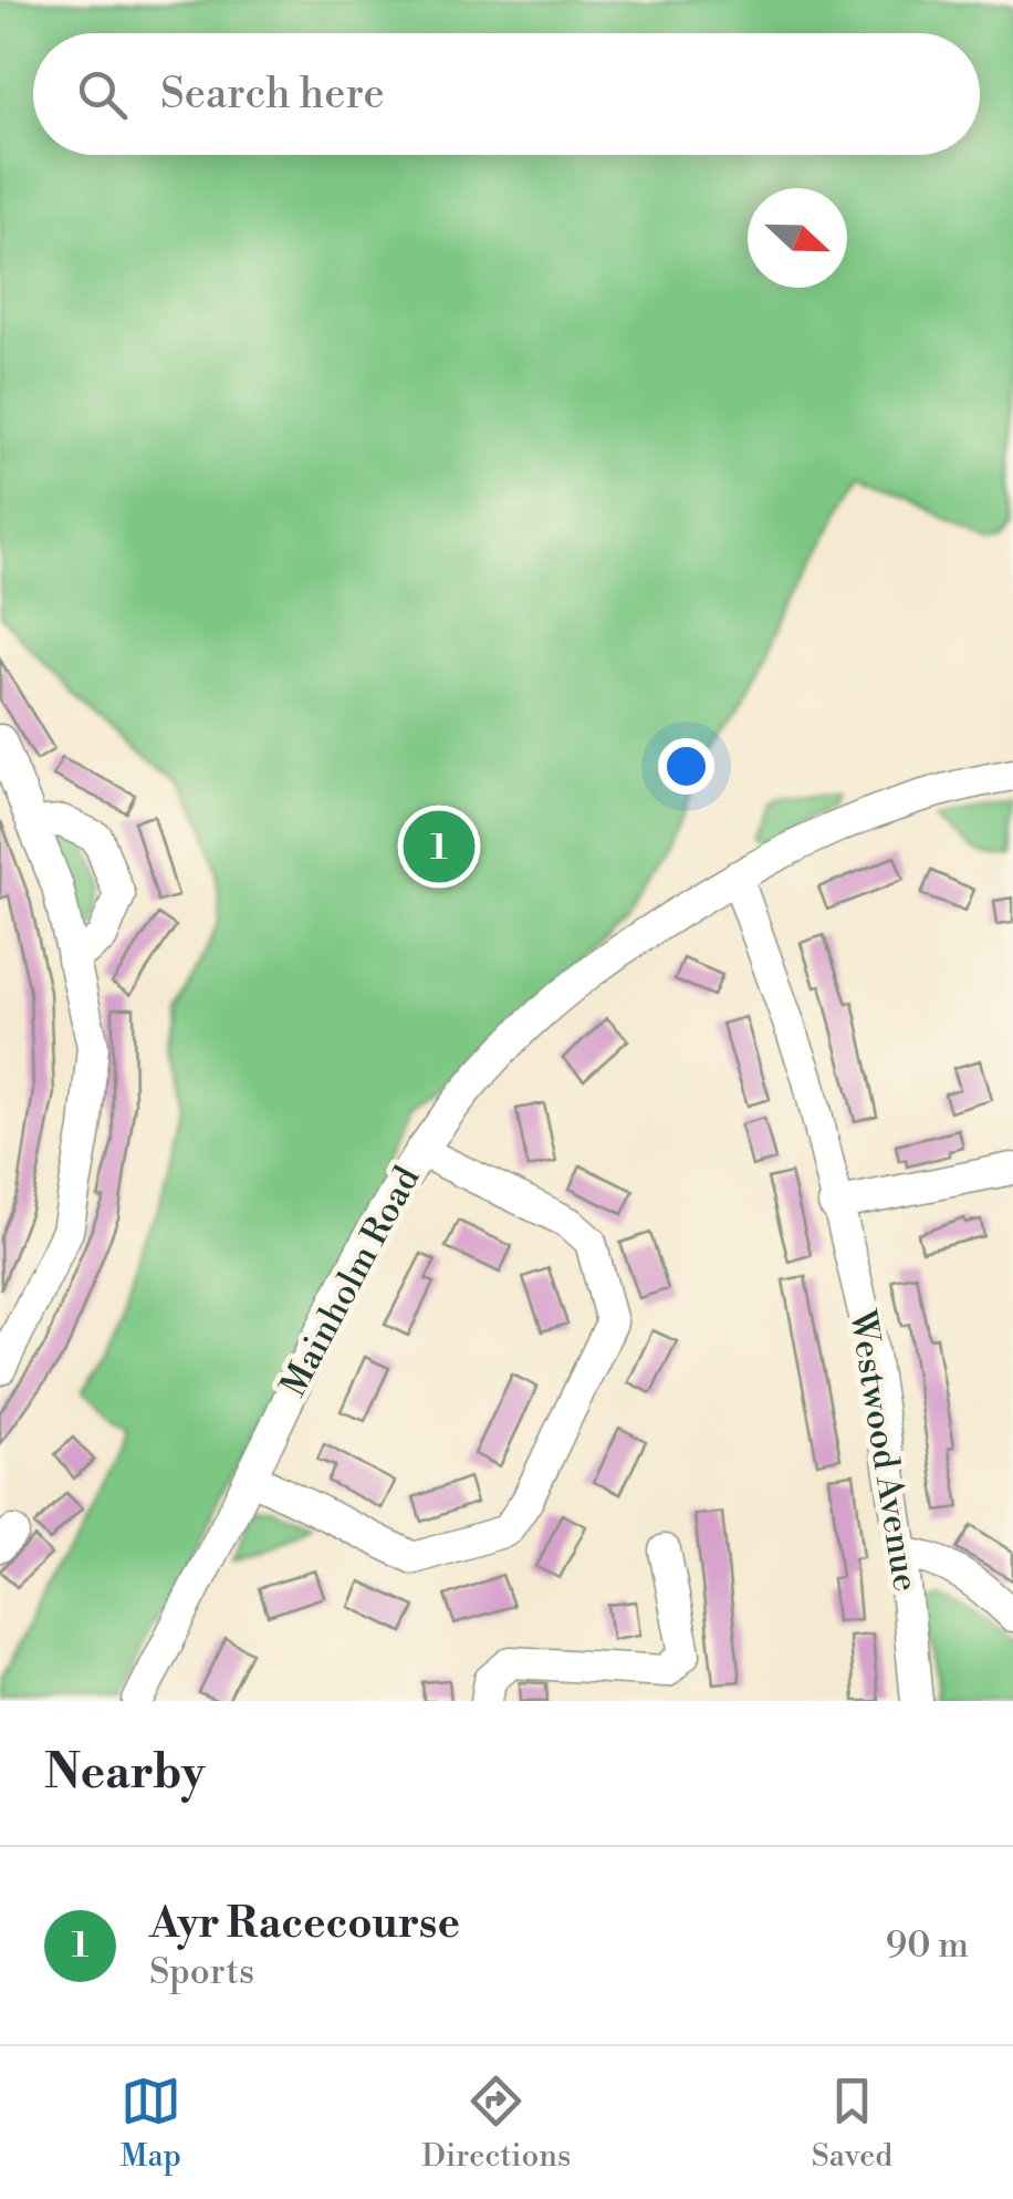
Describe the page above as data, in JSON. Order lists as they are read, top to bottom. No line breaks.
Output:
{"streets":{"street":["Mainholm Road","Westwood Avenue"]},"crossings":[["Mainholm Road","Westwood Avenue"]],"north":"right","page":{"search":"Search here","pins":"1","heading":"Nearby","list":[{"mark":"1","name":"Ayr Racecourse","note":"Sports","value":"90 m"}],"nav":["Map","Directions","Saved"]}}
